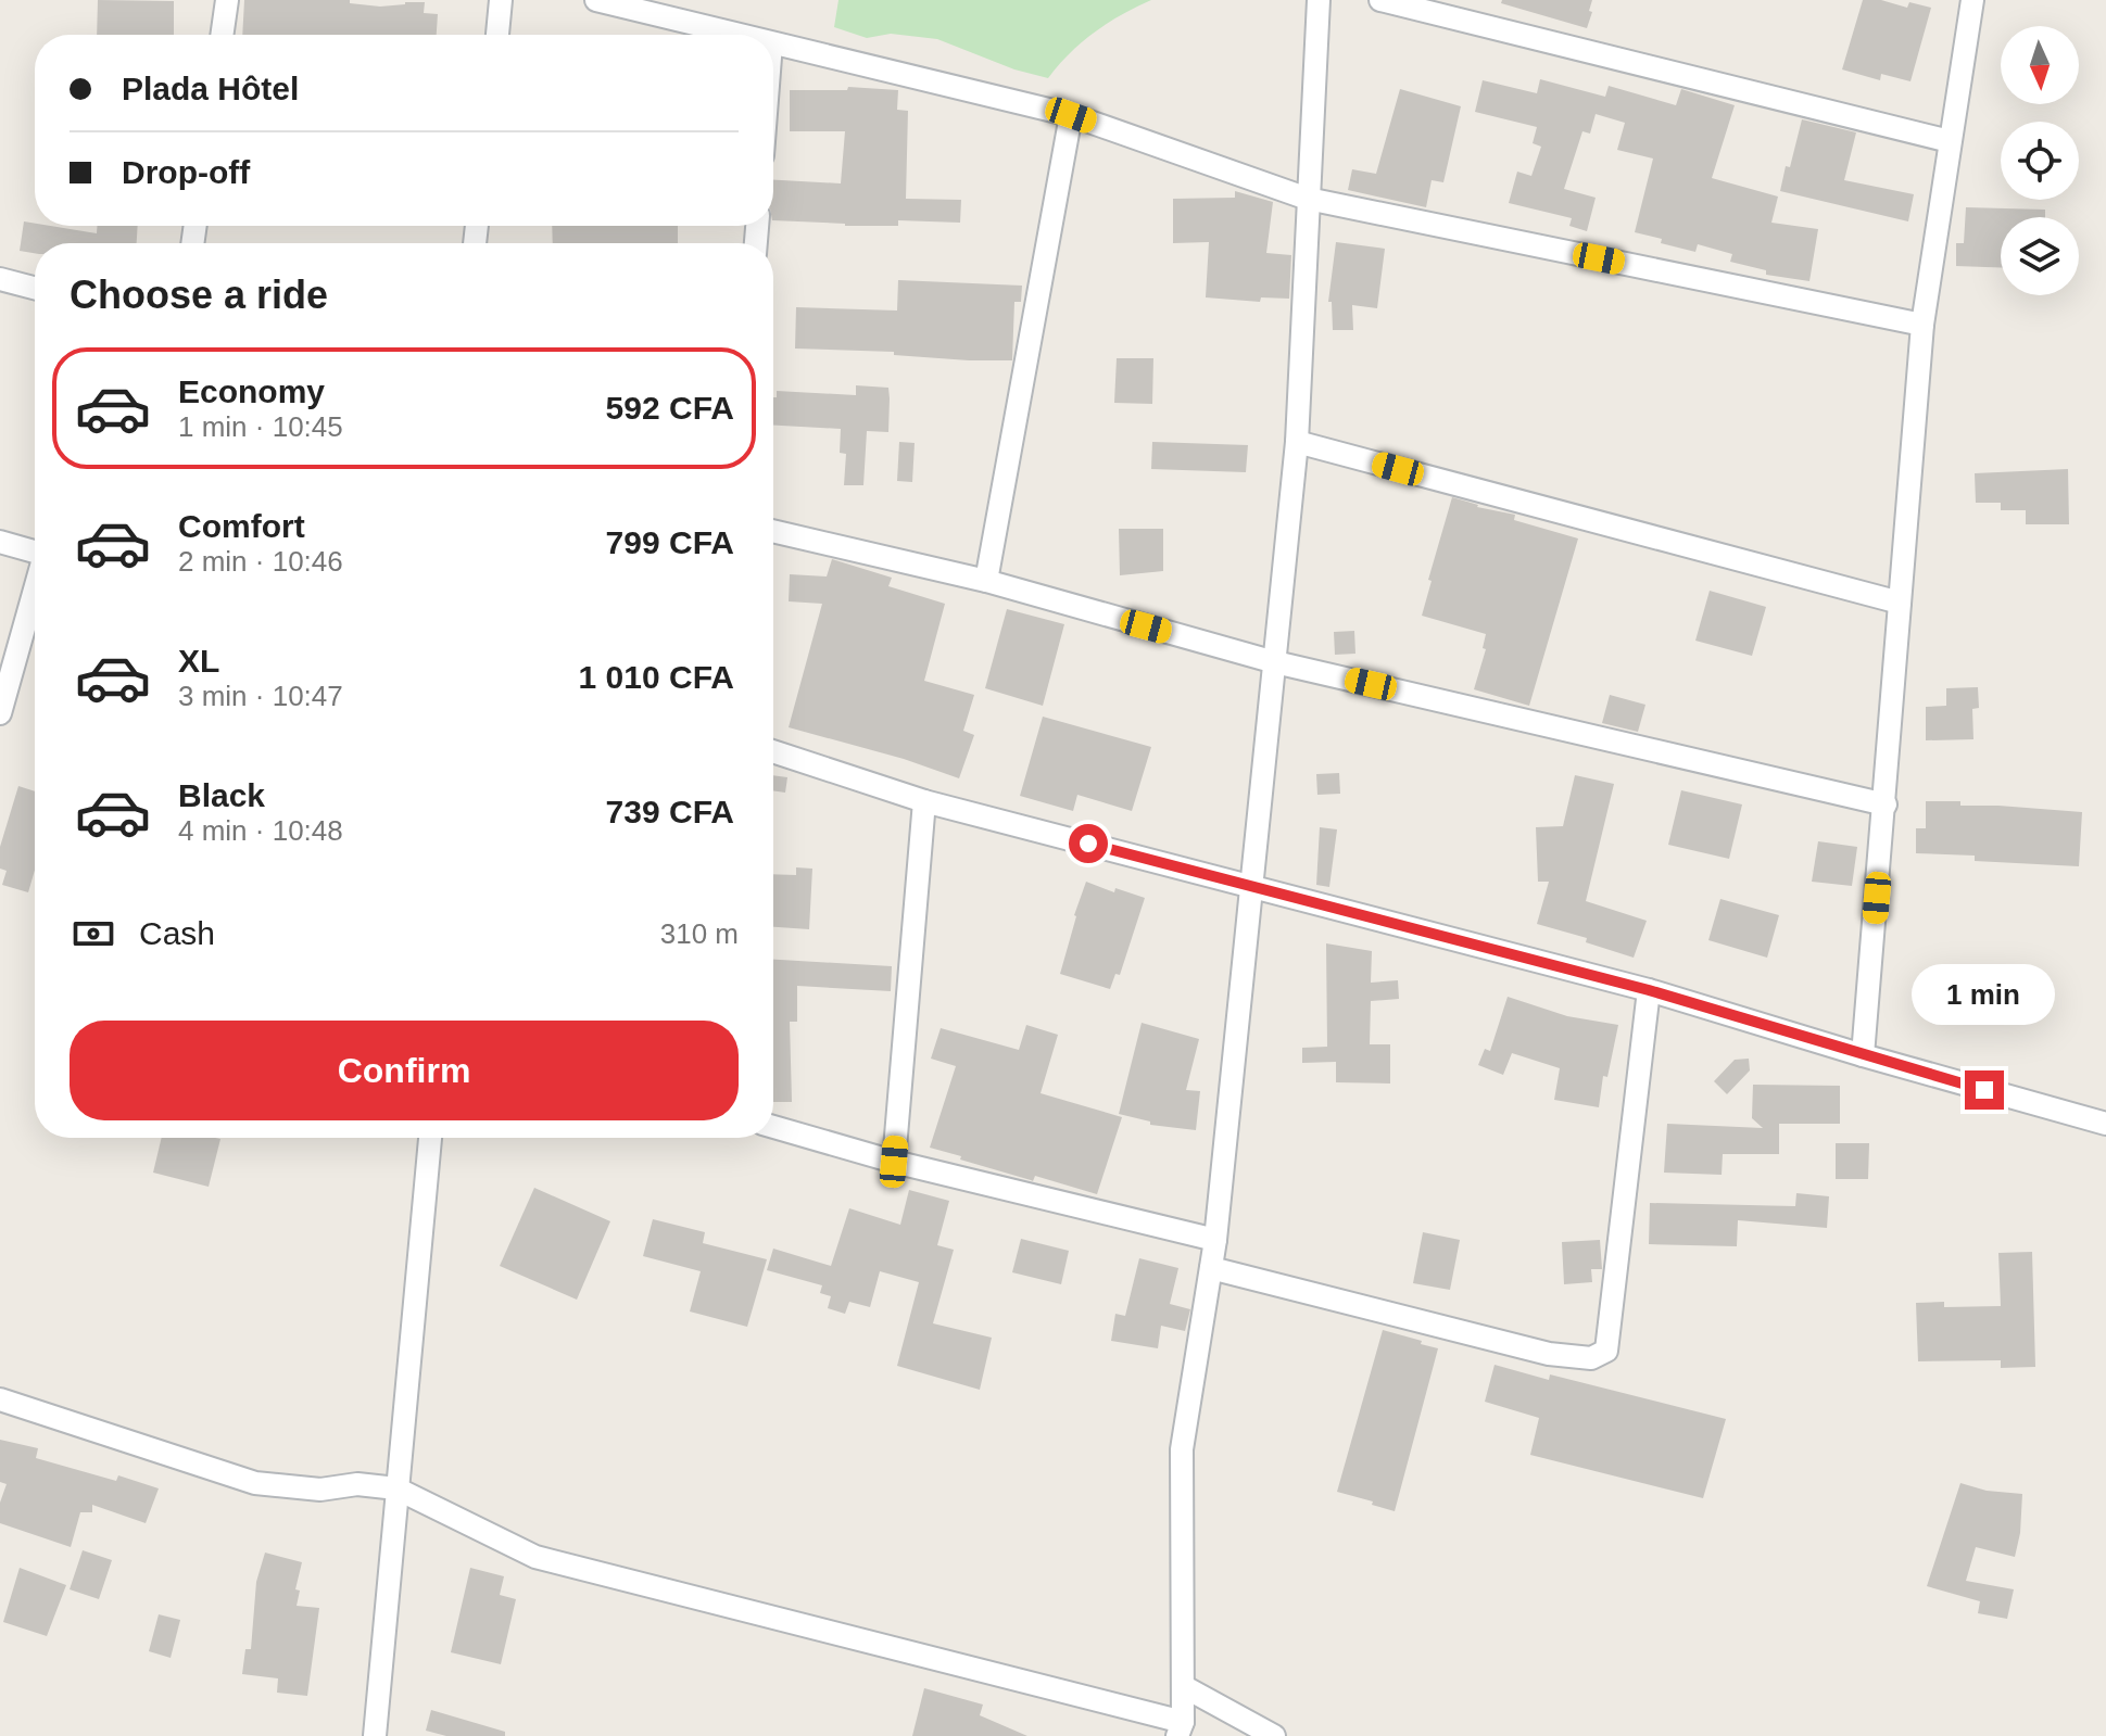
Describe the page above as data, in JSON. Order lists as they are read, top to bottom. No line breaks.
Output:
{"north":"bottom","page":{"banner":["Plada Hôtel","Drop-off"],"heading":"Choose a ride","list":[{"name":"Economy","note":"1 min · 10:45","value":"592 CFA"},{"name":"Comfort","note":"2 min · 10:46","value":"799 CFA"},{"name":"XL","note":"3 min · 10:47","value":"1 010 CFA"},{"name":"Black","note":"4 min · 10:48","value":"739 CFA"}],"pay":["Cash","310 m"],"bubble":"1 min","buttons":"Confirm"}}
